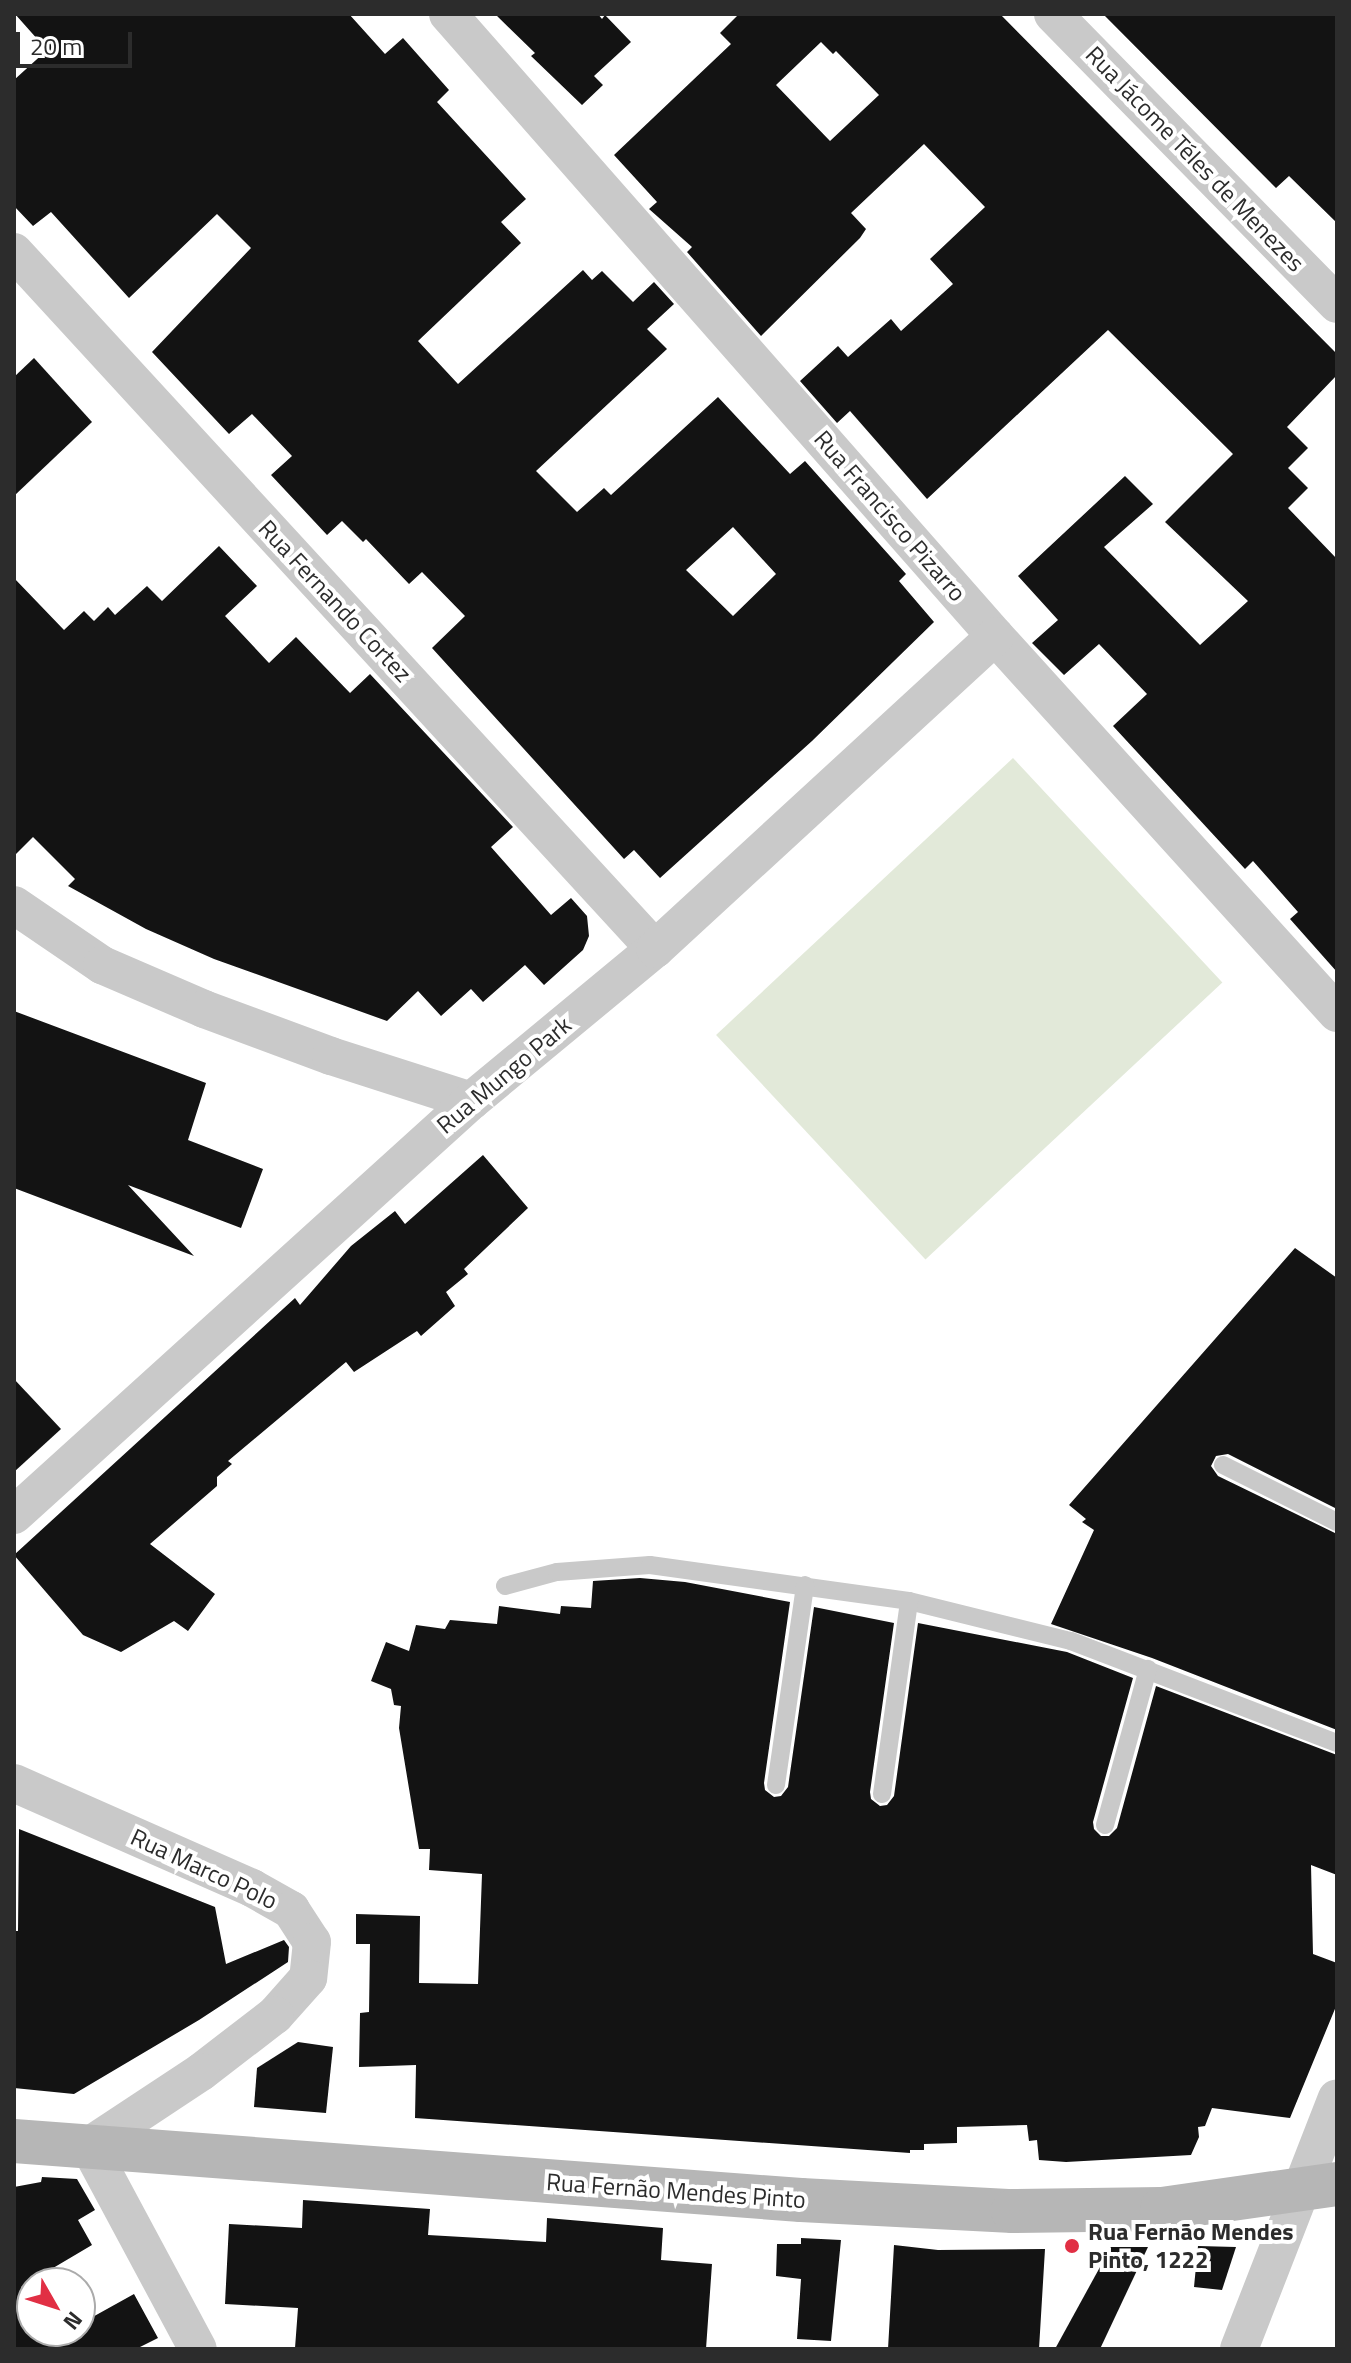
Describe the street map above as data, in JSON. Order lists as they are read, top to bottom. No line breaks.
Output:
{"streets":{"street":["Rua Jácome Téles de Menezes","Rua Francisco Pizarro","Rua Fernando Cortez","Rua Mungo Park","Rua Marco Polo","Rua Fernão Mendes Pinto"]},"crossings":[["Rua Francisco Pizarro","Rua Mungo Park"],["Rua Fernando Cortez","Rua Mungo Park"],["Rua Marco Polo","Rua Fernão Mendes Pinto"]],"places":["Rua Fernão Mendes Pinto, 1222"],"scale_bar":"20 m","north":"bottom right"}
